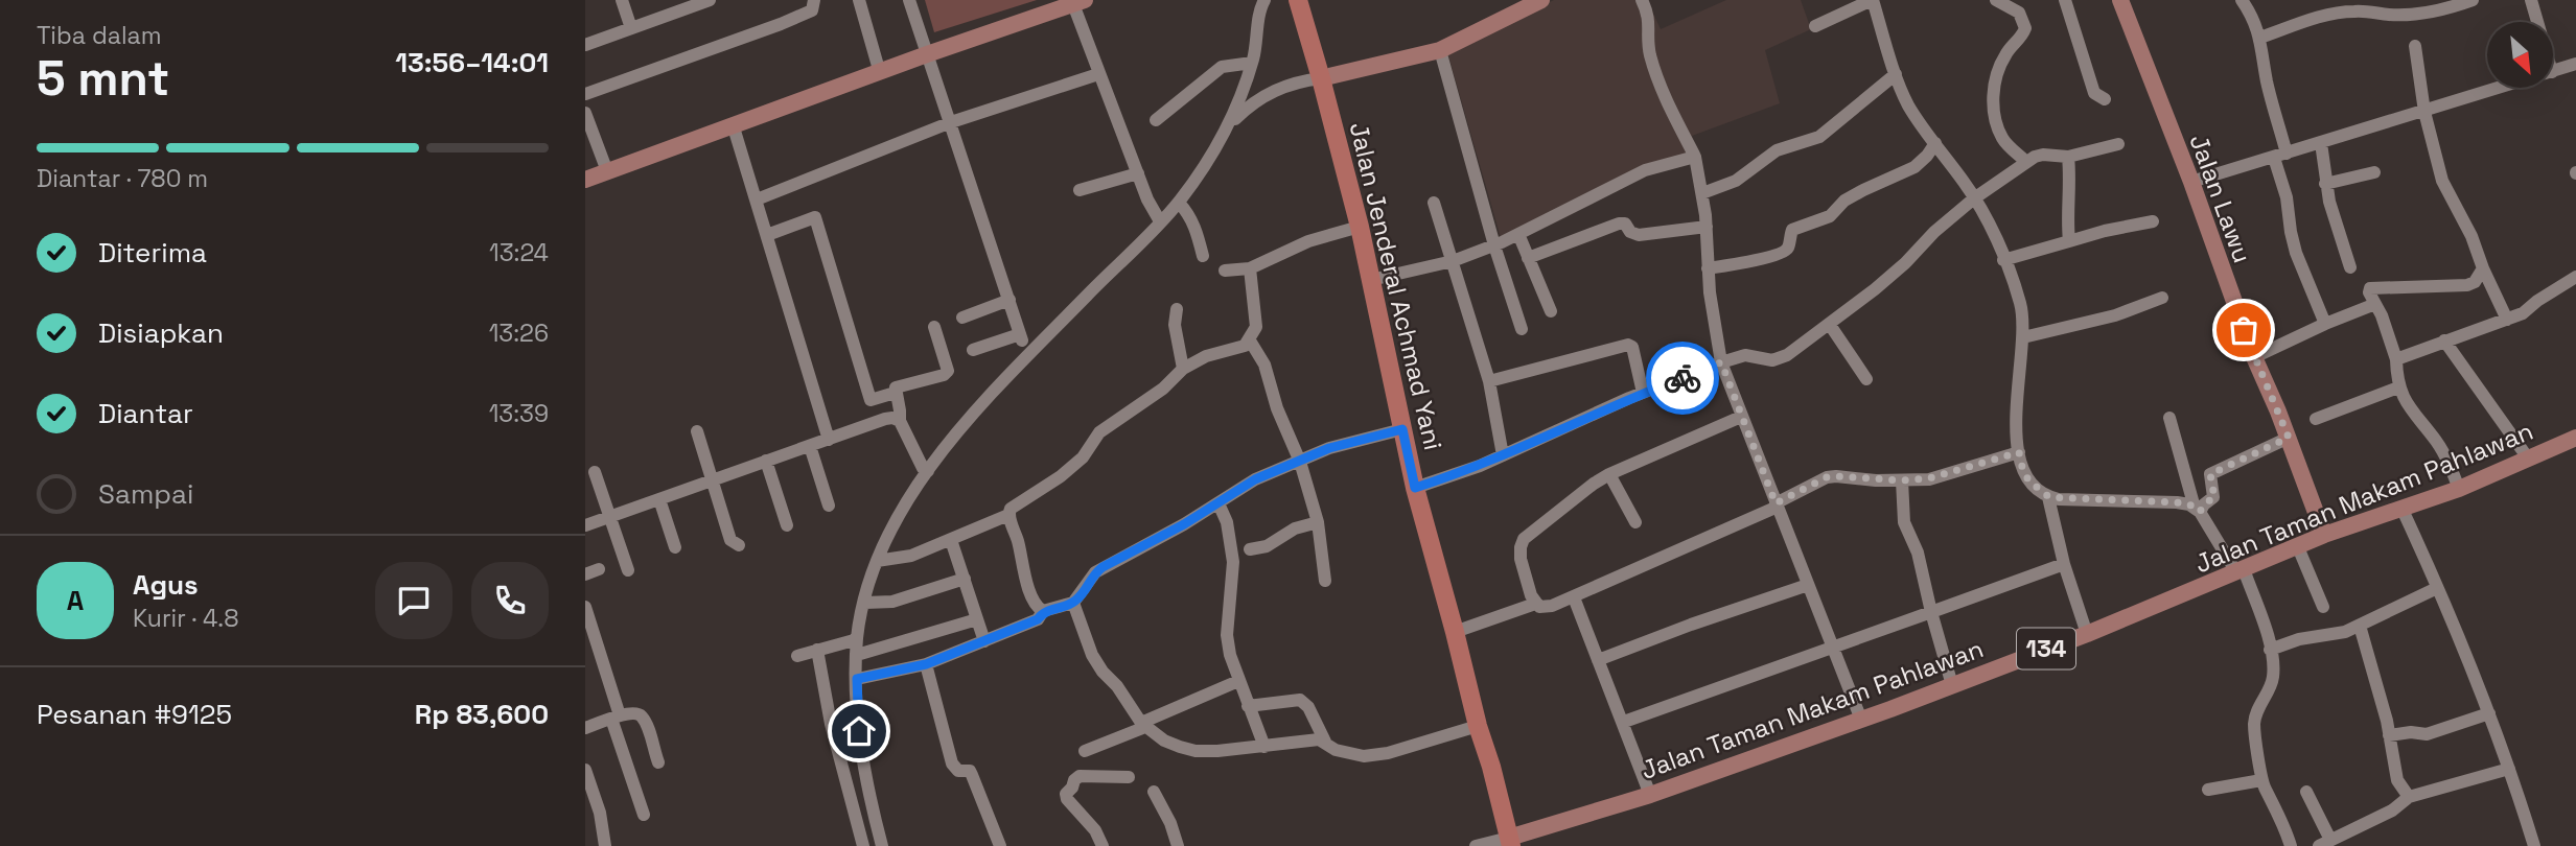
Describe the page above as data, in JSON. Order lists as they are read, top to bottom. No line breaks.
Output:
{"streets":{"highway":["Jalan Jenderal Achmad Yani"],"main road":["Jalan Lawu","Jalan Taman Makam Pahlawan","134"]},"crossings":[["Jalan Lawu","Jalan Taman Makam Pahlawan"],["Jalan Jenderal Achmad Yani","Jalan Taman Makam Pahlawan"]],"north":"bottom right","page":{"heading":["5 mnt","Tiba dalam","13:56–14:01"],"panel":["Agus","Kurir · 4.8","Pesanan #9125","Rp 83,600"],"bar":"Diantar · 780 m","list":[["Diterima","13:24"],["Disiapkan","13:26"],["Diantar","13:39"],"Sampai"],"round":"A"}}
